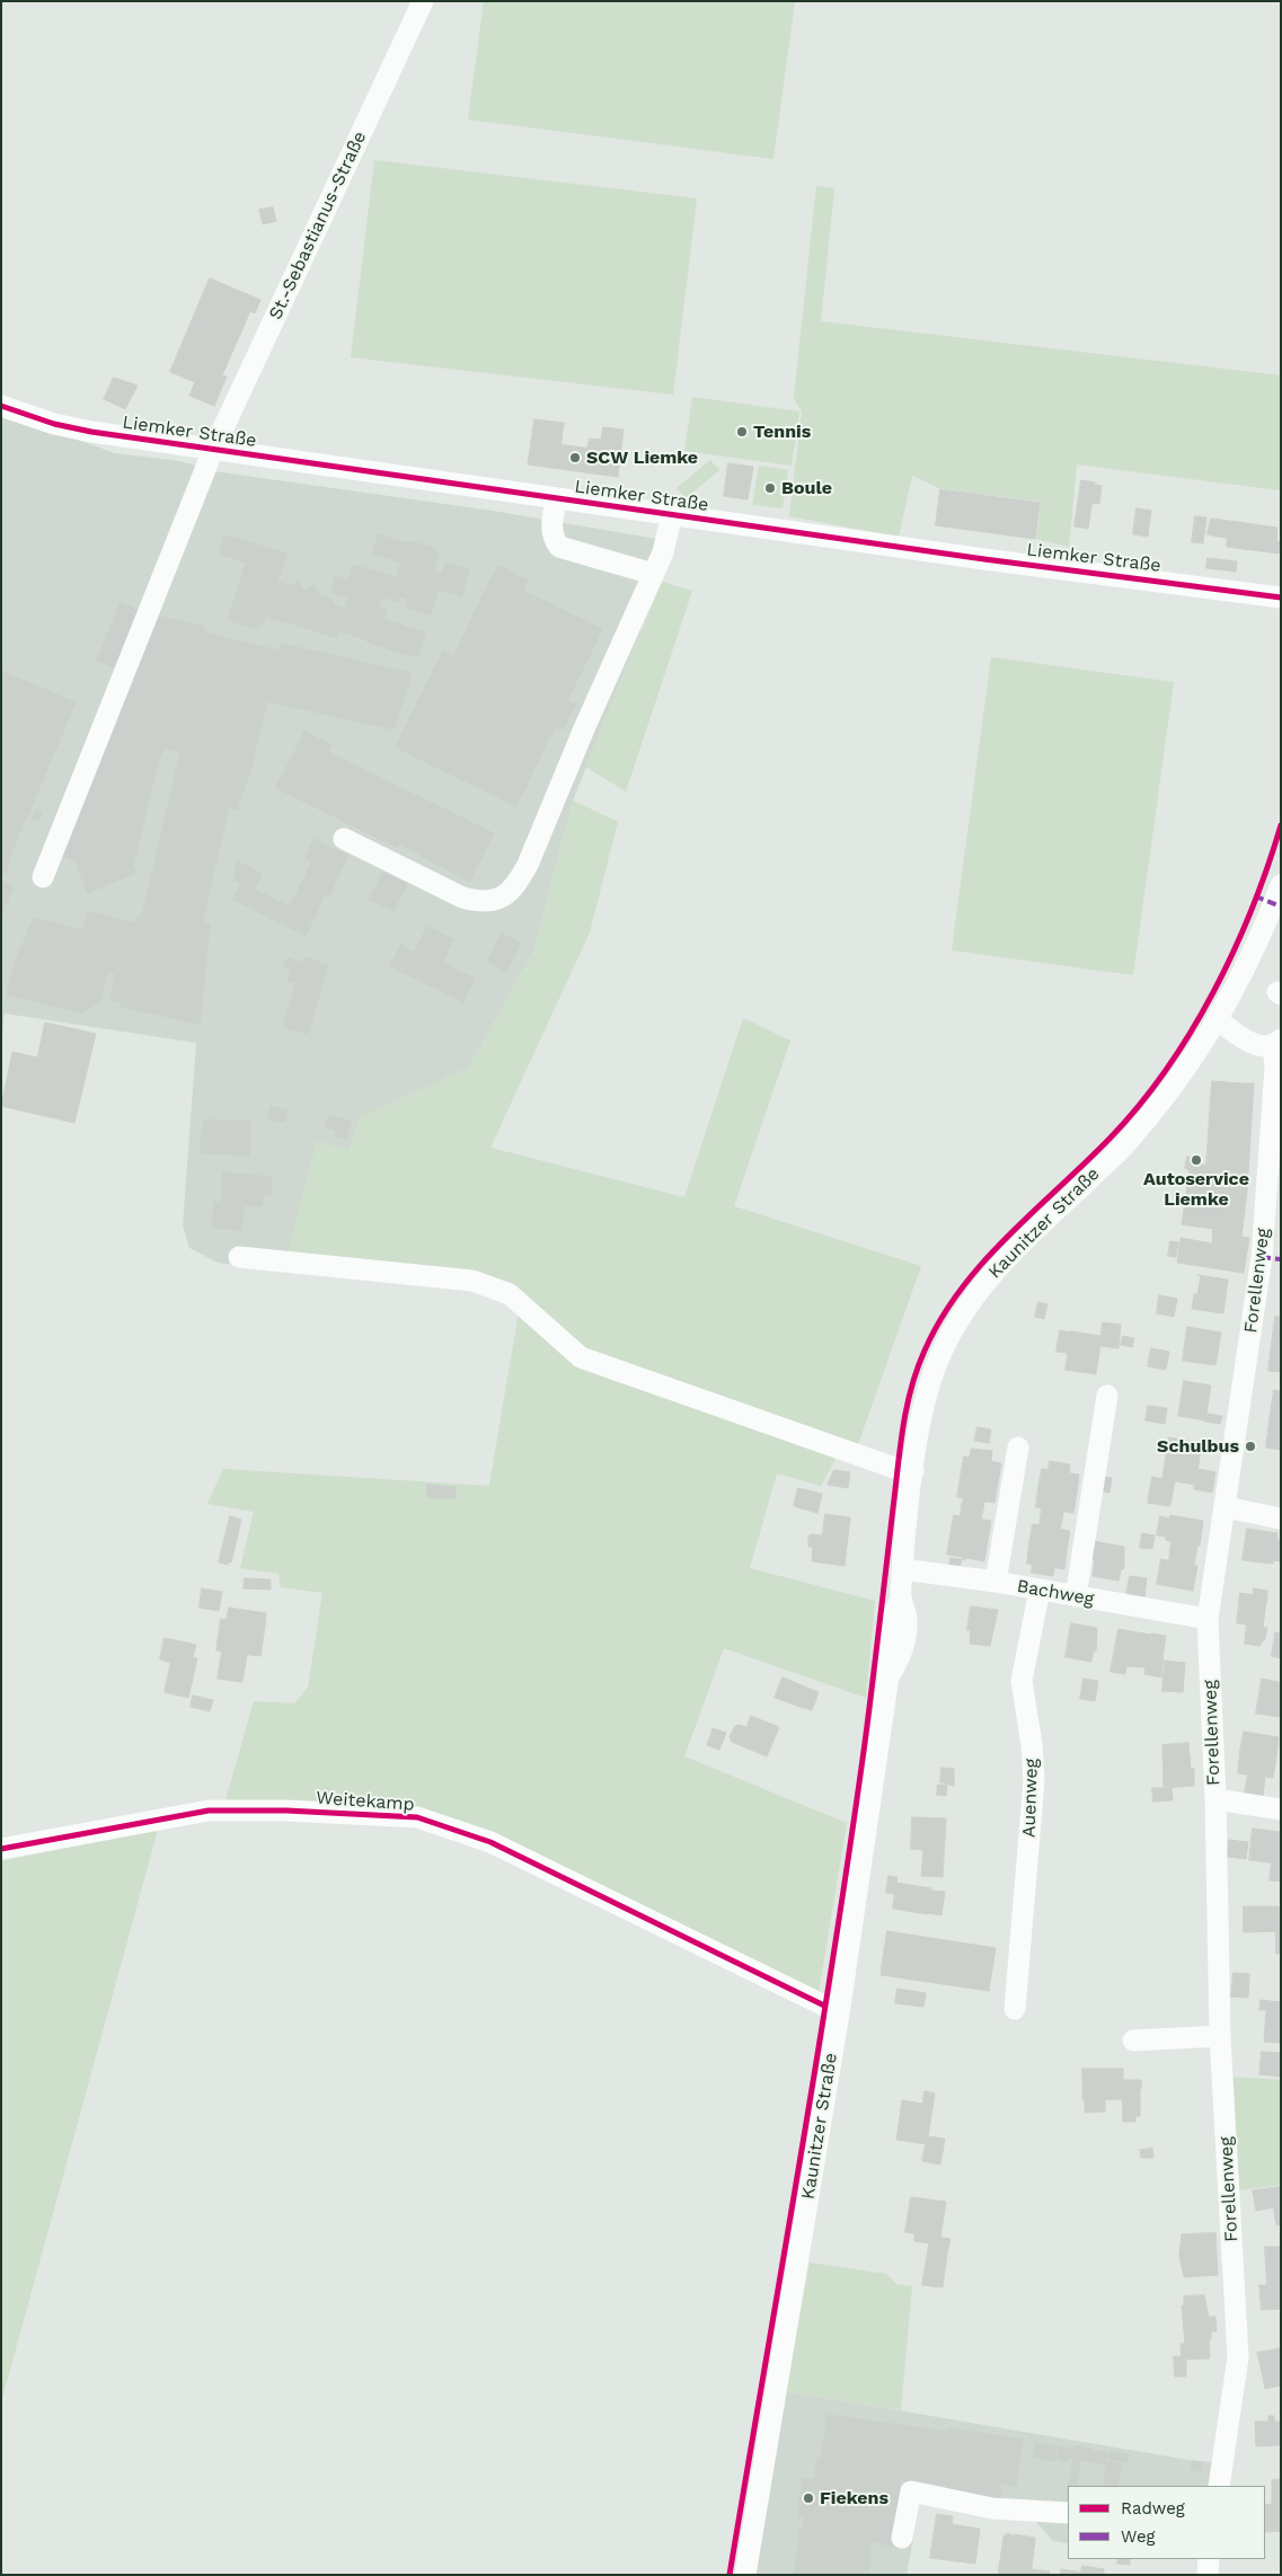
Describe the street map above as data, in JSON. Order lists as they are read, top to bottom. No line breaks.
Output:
{"streets":{"street":["St.-Sebastianus-Straße","Liemker Straße","Kaunitzer Straße","Forellenweg","Bachweg","Auenweg","Weitekamp"]},"crossings":[["St.-Sebastianus-Straße","Liemker Straße"],["Kaunitzer Straße","Forellenweg"],["Kaunitzer Straße","Bachweg"],["Kaunitzer Straße","Weitekamp"],["Forellenweg","Bachweg"],["Bachweg","Auenweg"]],"places":["Tennis","SCW Liemke","Boule","Autoservice Liemke","Schulbus","Fiekens"],"legend":["Radweg","Weg"]}
